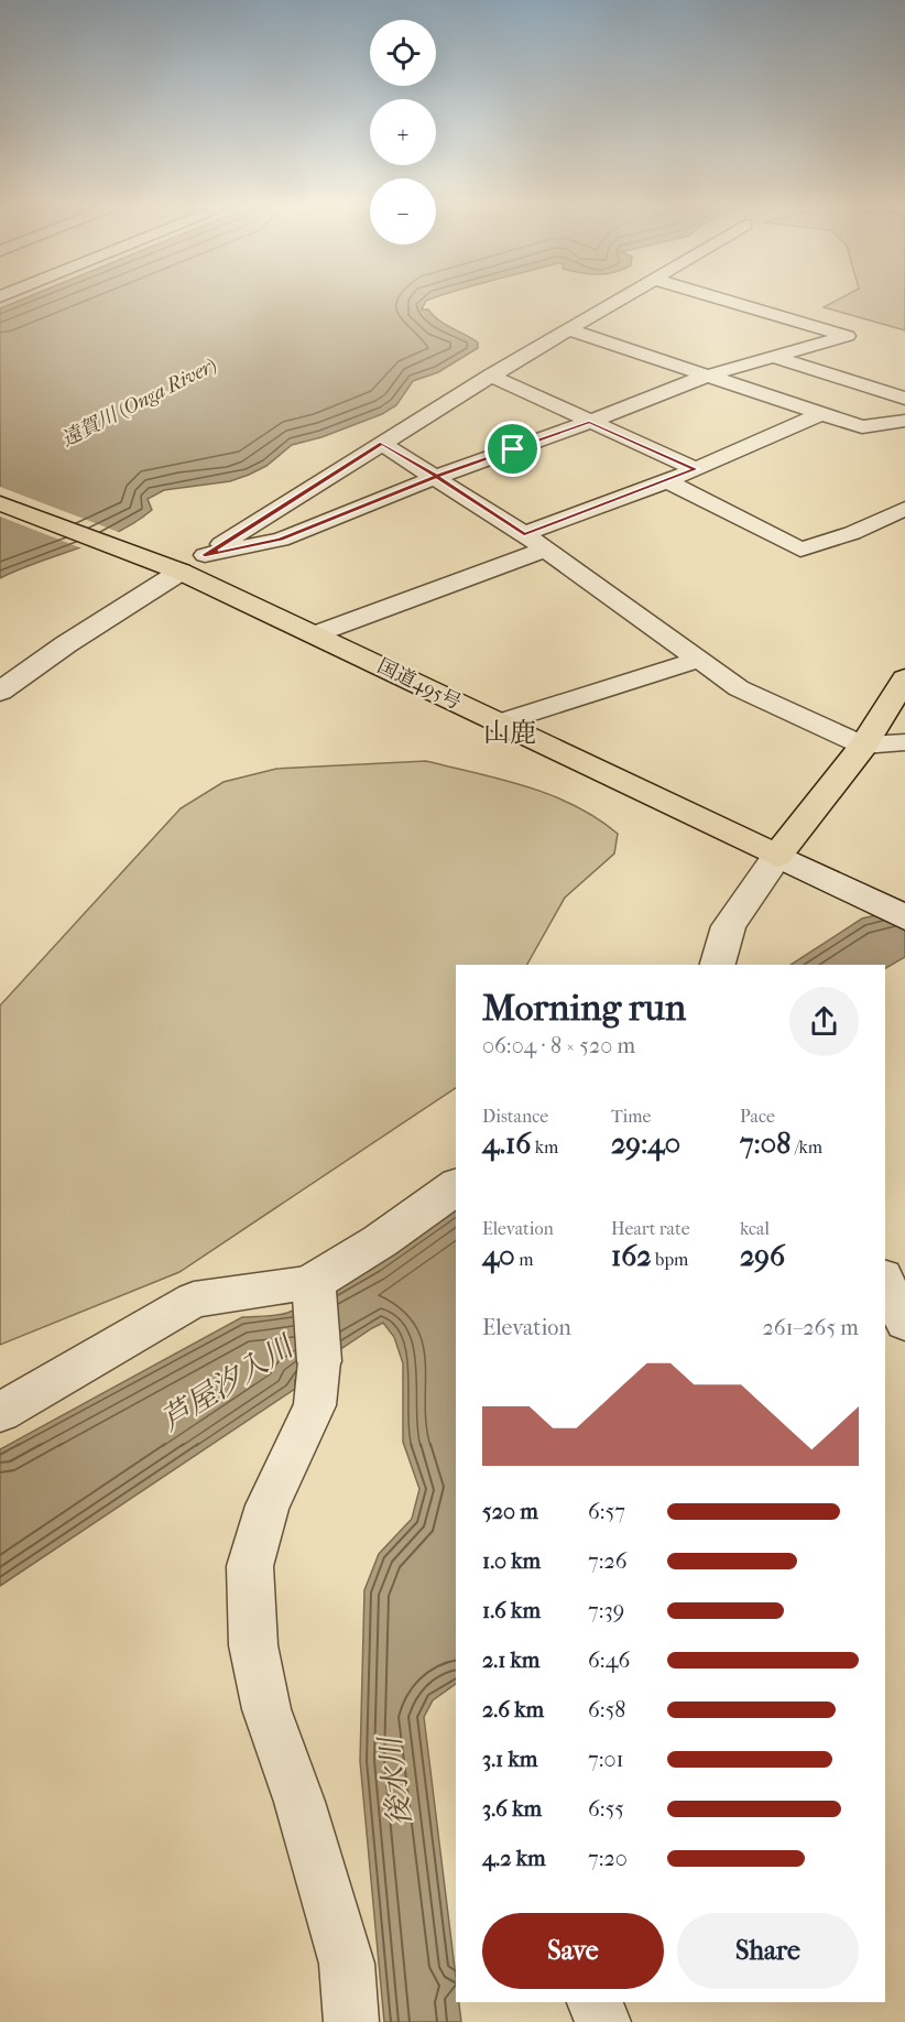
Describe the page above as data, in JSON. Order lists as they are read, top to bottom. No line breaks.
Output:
{"streets":{"highway":["国道495号"]},"districts":["山鹿"],"water":["遠賀川 (Onga River)","芦屋汐入川","後水川"],"page":{"map_buttons":["+","−"],"heading":["Morning run","06:04 · 8 × 520 m"],"stats":[["Distance","4.16 km"],["Time","29:40"],["Pace","7:08 /km"],["Elevation","40 m"],["Heart rate","162 bpm"],["kcal","296"]],"chart":["Elevation","261–265 m"],"list":[{"name":"520 m","note":"6:57"},{"name":"1.0 km","note":"7:26"},{"name":"1.6 km","note":"7:39"},{"name":"2.1 km","note":"6:46"},{"name":"2.6 km","note":"6:58"},{"name":"3.1 km","note":"7:01"},{"name":"3.6 km","note":"6:55"},{"name":"4.2 km","note":"7:20"}],"buttons":["Save","Share"]}}
